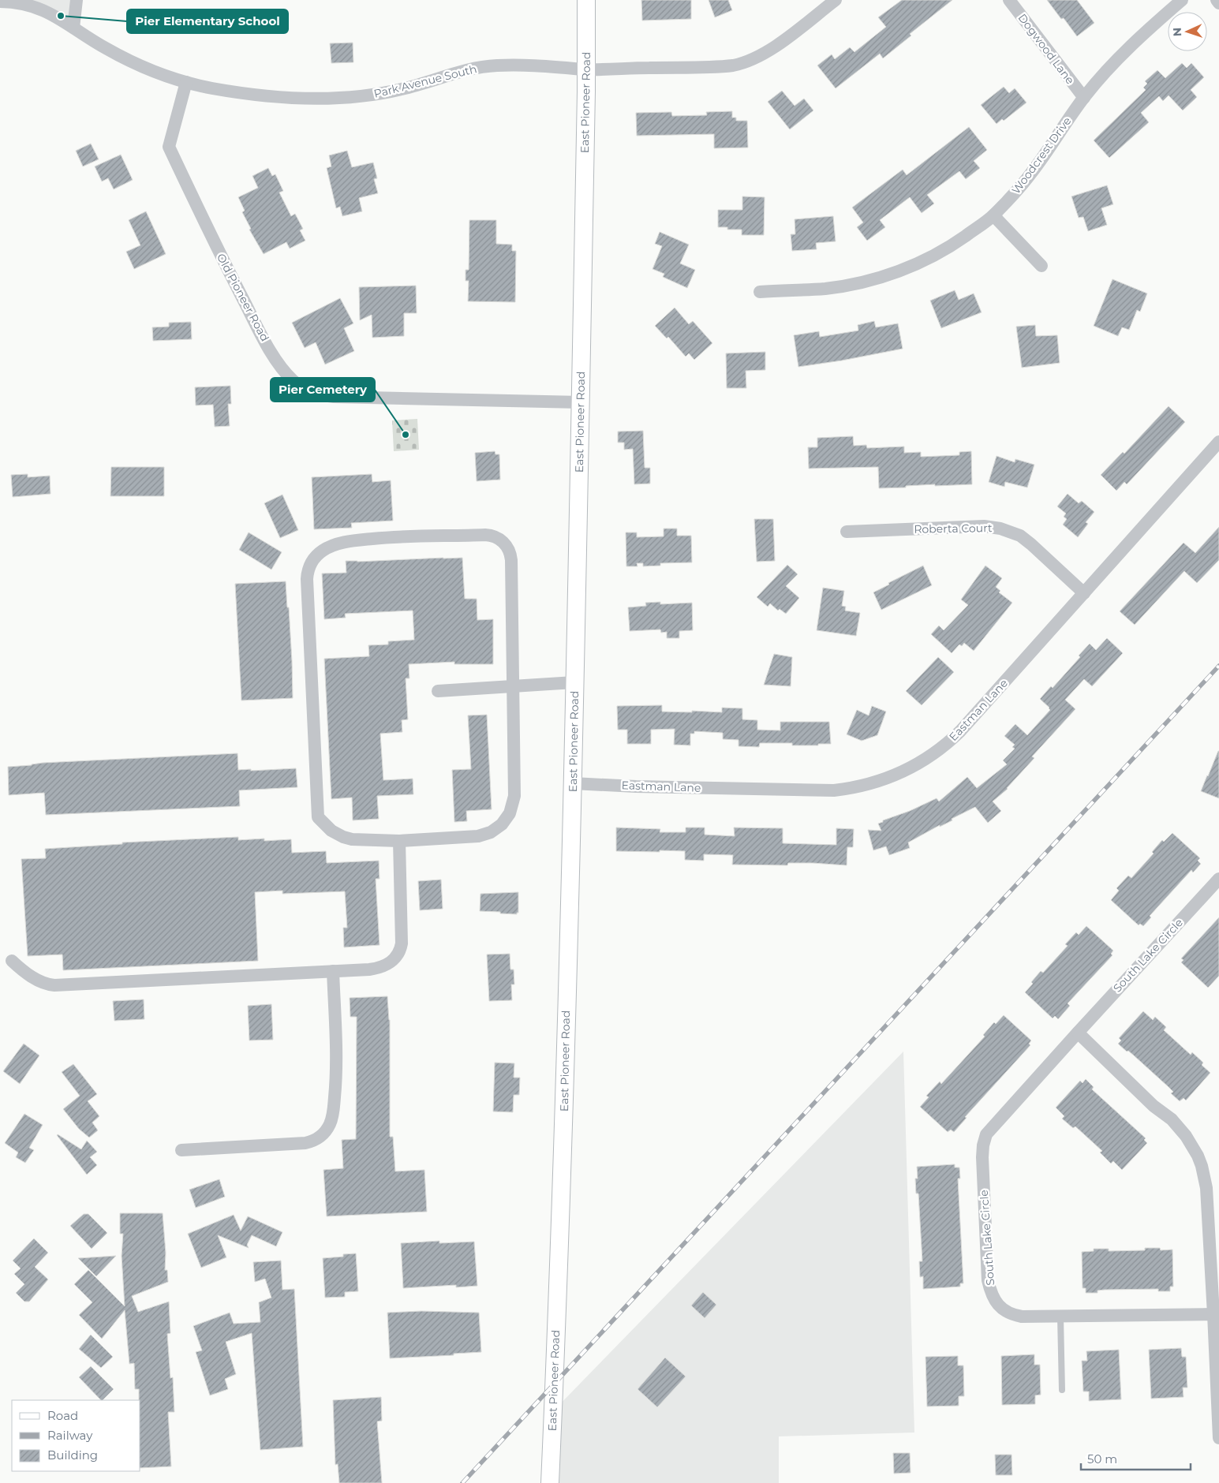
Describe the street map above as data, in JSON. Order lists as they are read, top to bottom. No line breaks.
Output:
{"streets":{"main road":["East Pioneer Road"],"street":["Dogwood Lane","Park Avenue South","Woodcrest Drive","Old Pioneer Road","Roberta Court","Eastman Lane","South Lake Circle"]},"crossings":[["Dogwood Lane","Woodcrest Drive"],["Park Avenue South","East Pioneer Road"],["Park Avenue South","Old Pioneer Road"],["East Pioneer Road","Old Pioneer Road"],["East Pioneer Road","Eastman Lane"],["Roberta Court","Eastman Lane"]],"places":["Pier Elementary School","Pier Cemetery"],"legend":["Road","Railway","Building"],"scale_bar":"50 m","north":"left"}
